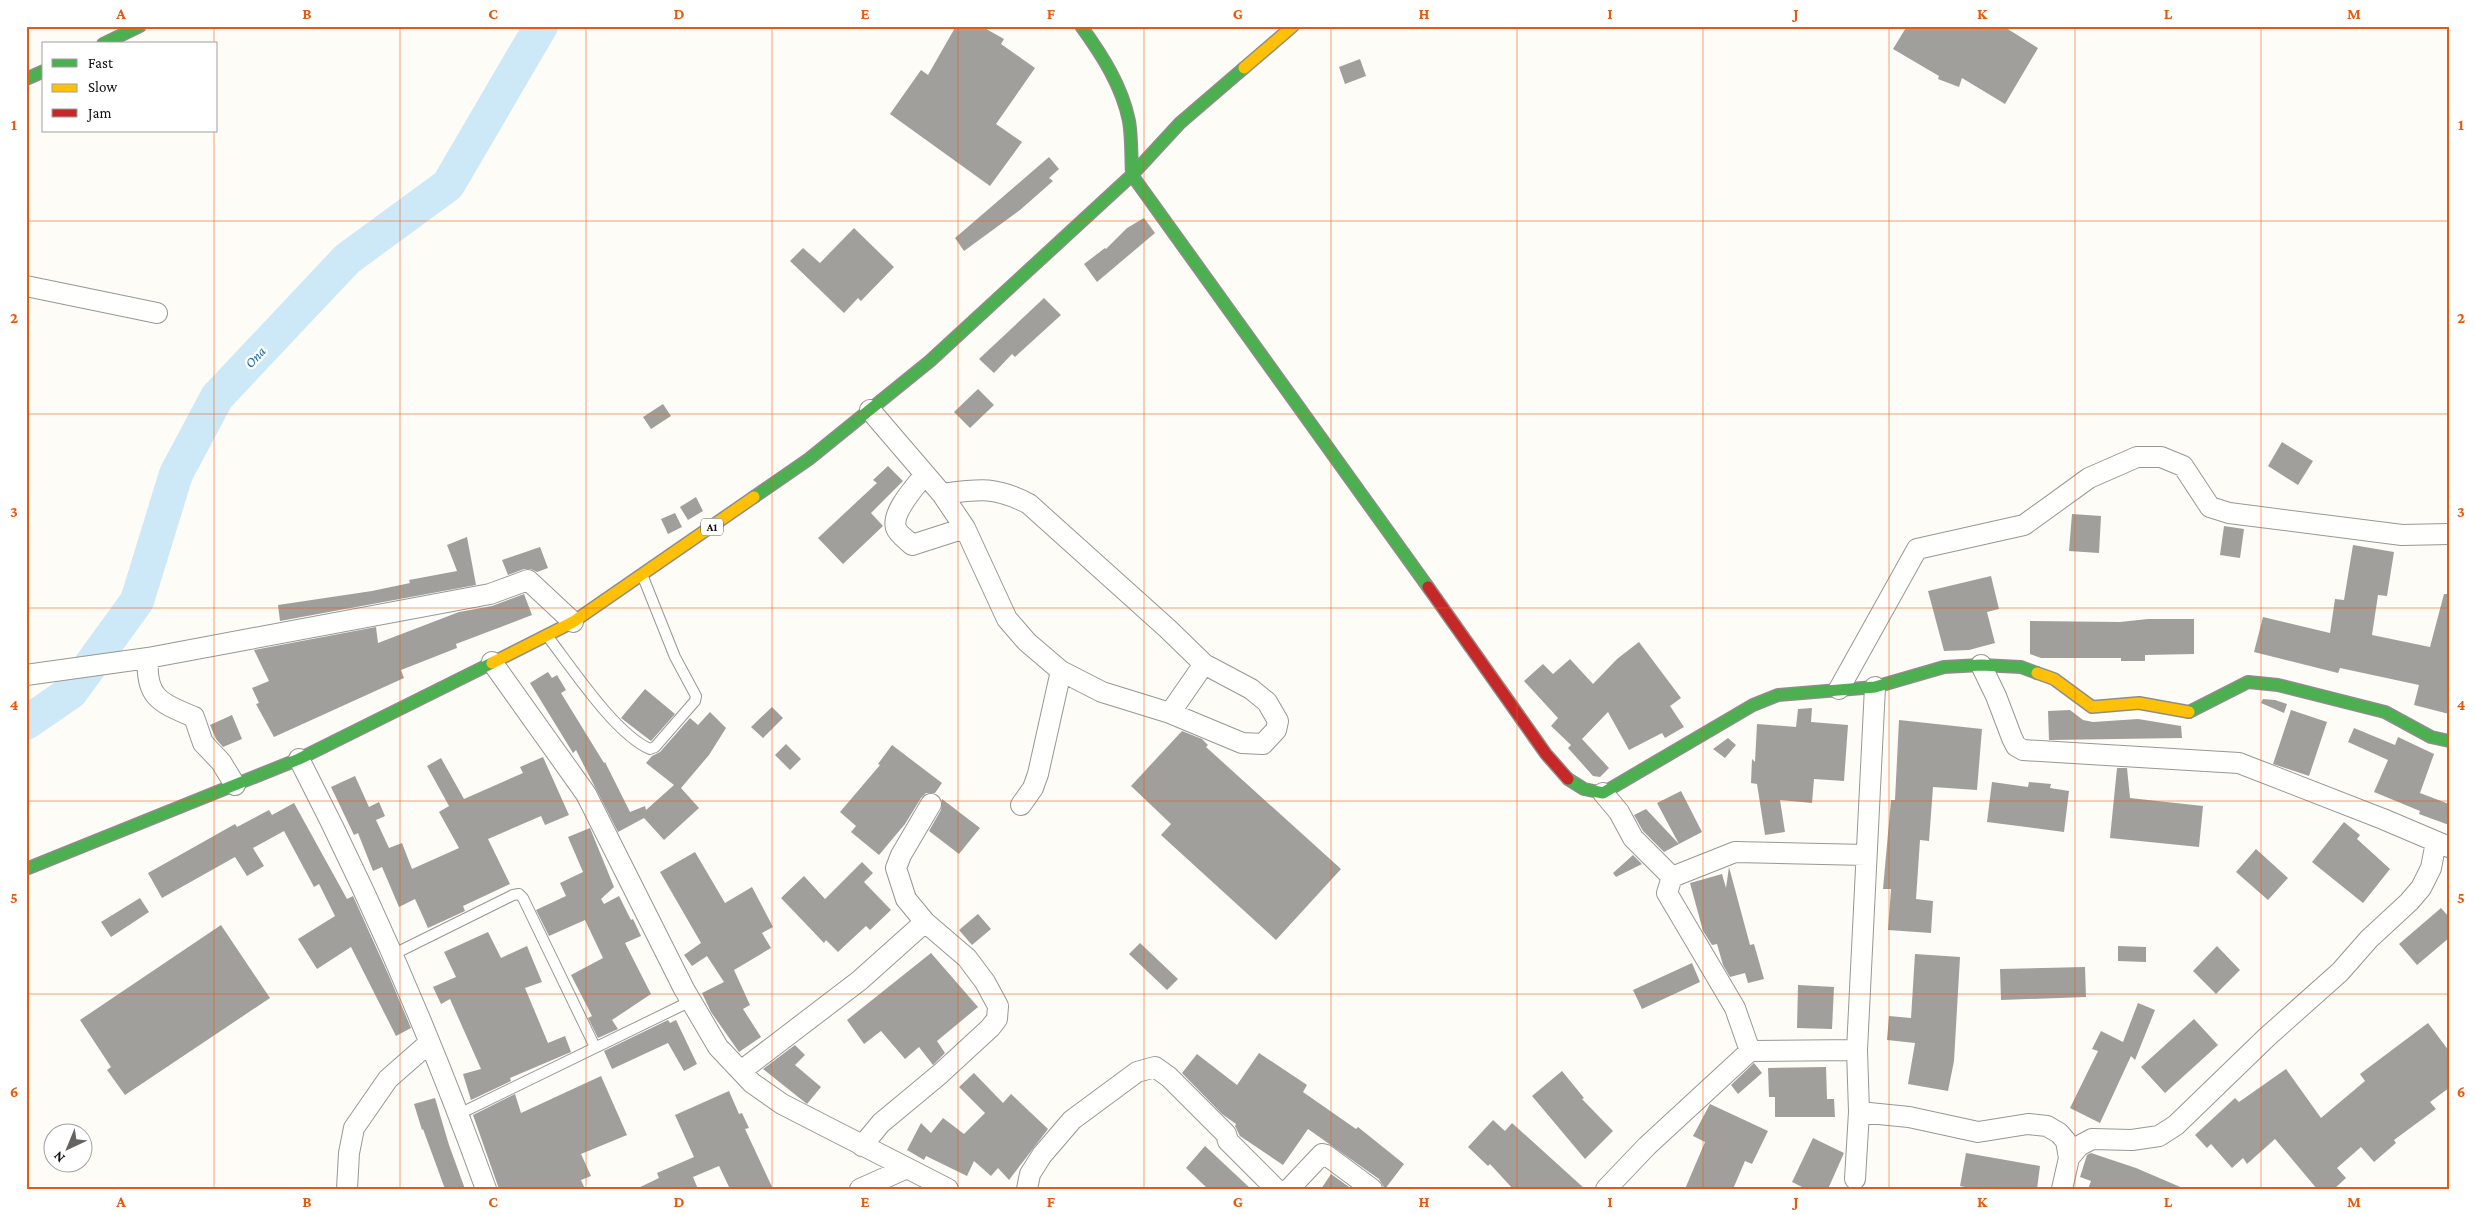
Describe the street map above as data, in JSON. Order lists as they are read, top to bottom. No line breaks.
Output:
{"streets":{"main road":["A1"]},"water":["Ona"],"legend":["Fast","Slow","Jam"],"north":"bottom left","grid":{"columns":["A","B","C","D","E","F","G","H","I","J","K","L","M"],"rows":["1","2","3","4","5","6"]}}
